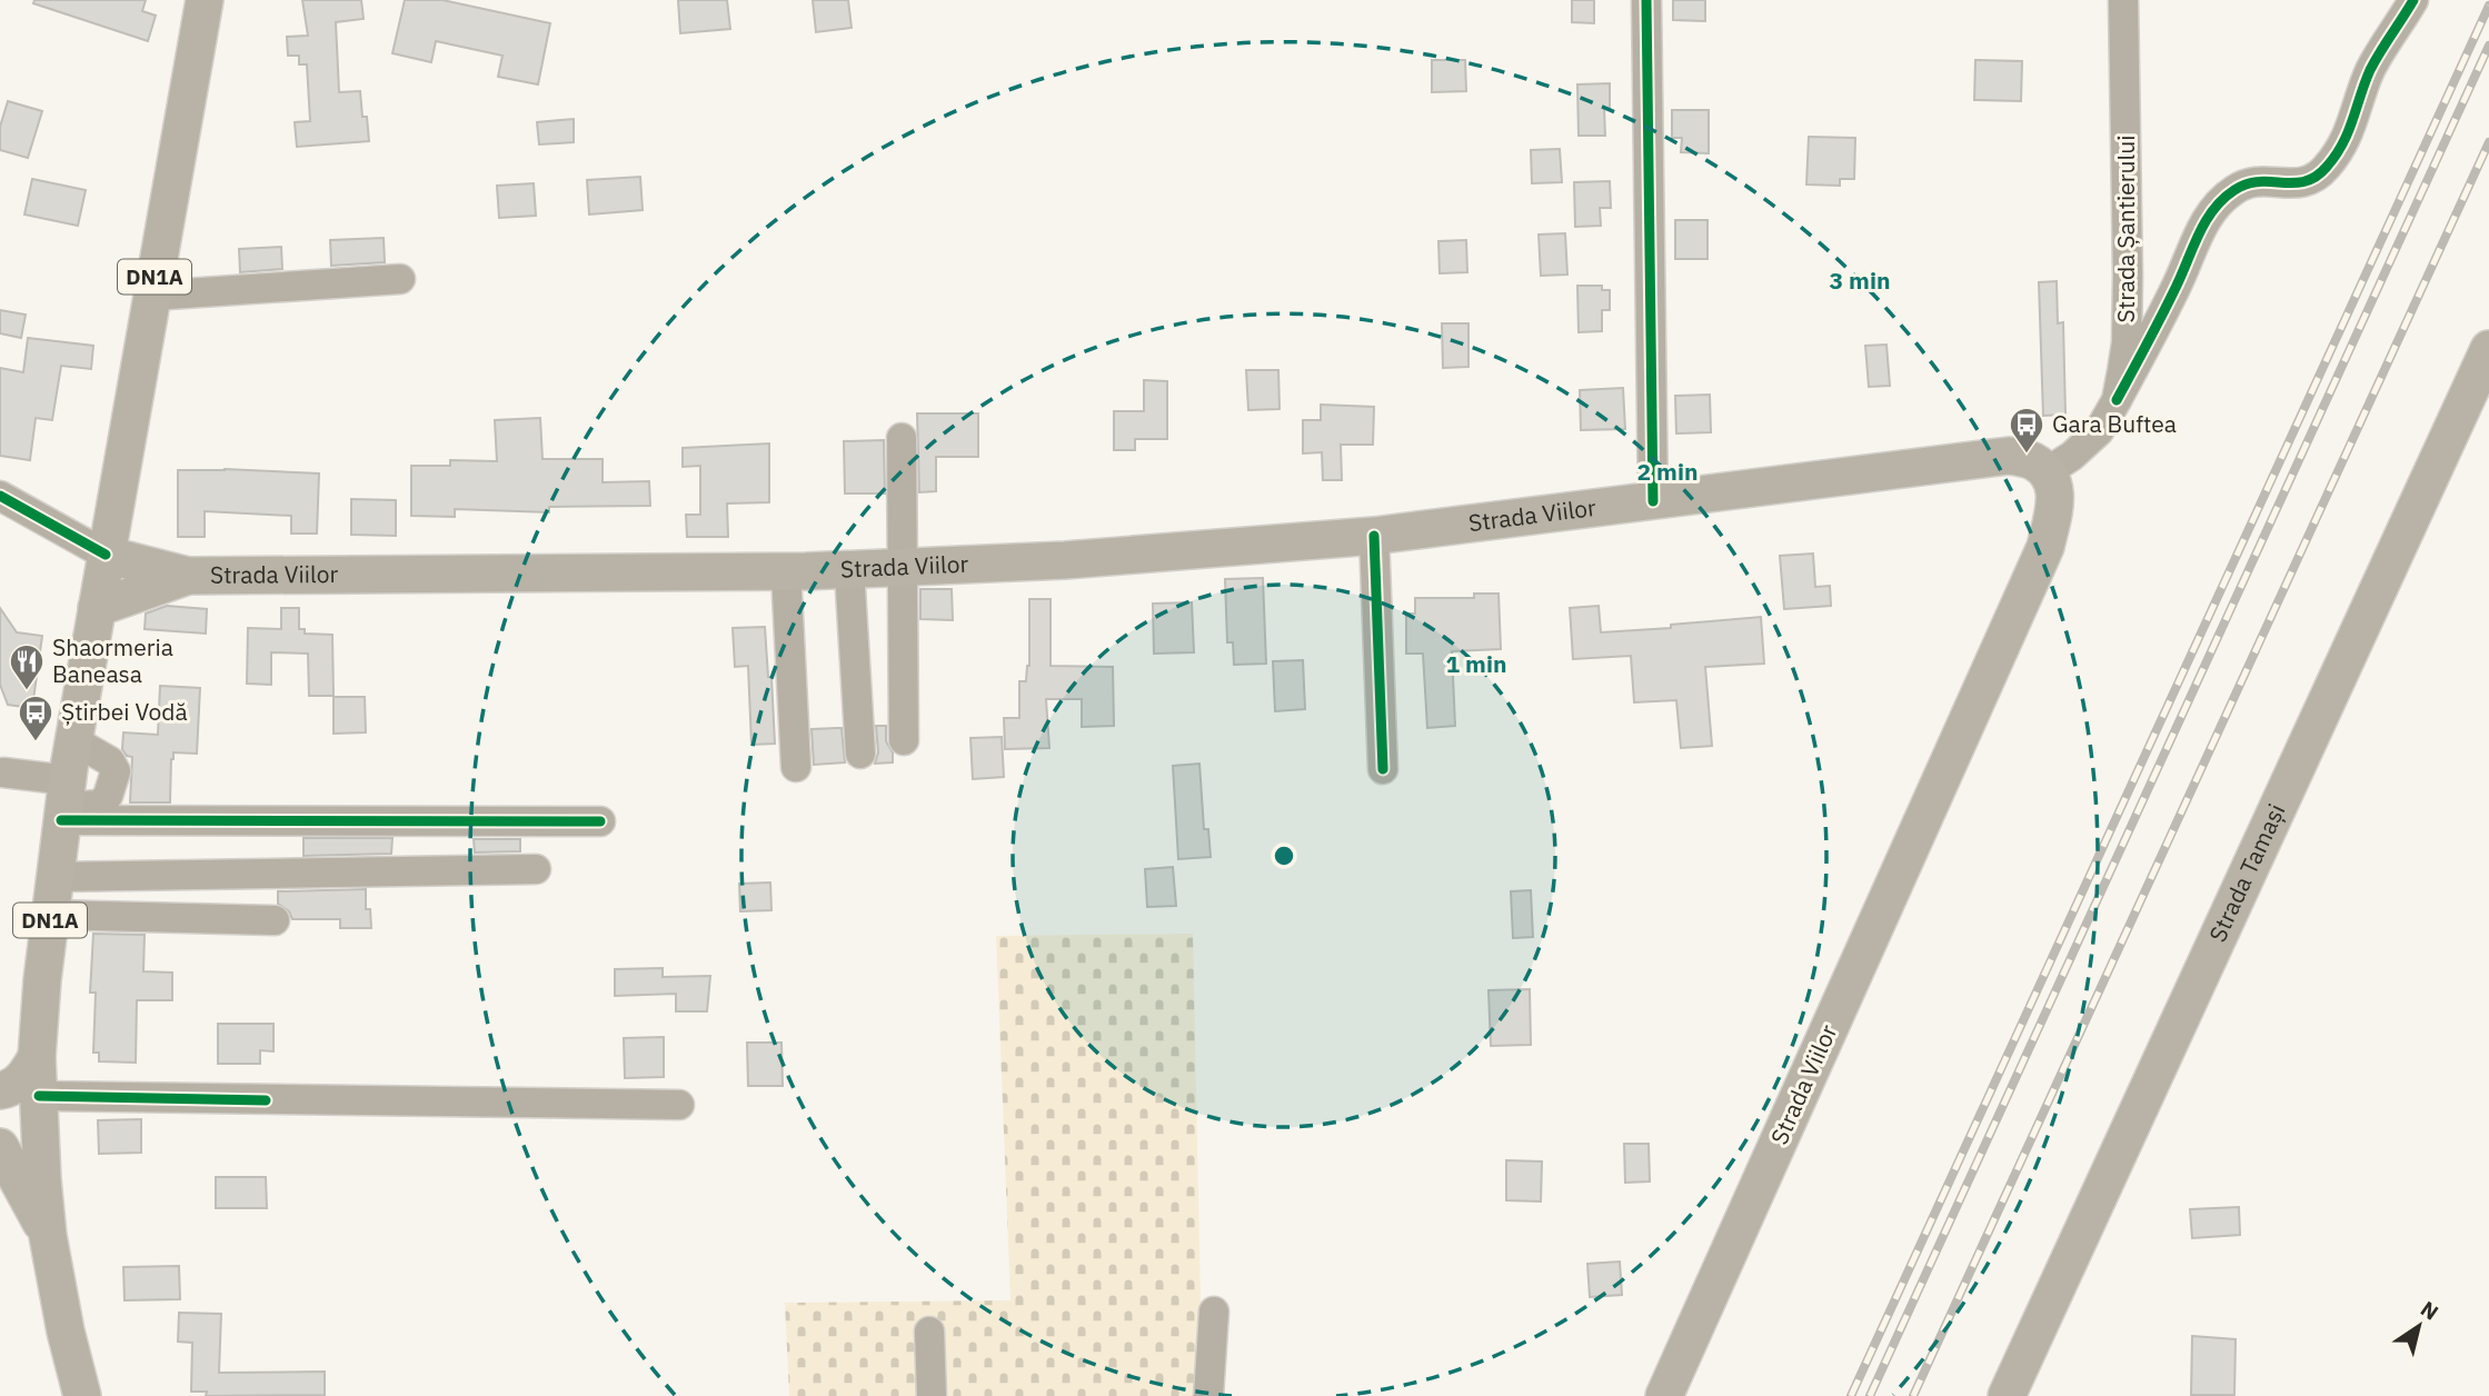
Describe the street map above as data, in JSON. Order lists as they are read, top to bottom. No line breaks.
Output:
{"streets":{"main road":["DN1A","Strada Viilor","Strada Tamași"],"street":["Strada Șantierului"]},"crossings":[["Strada Șantierului","Strada Viilor"],["DN1A","Strada Viilor"]],"places":{"bus stop":["Gara Buftea","Știrbei Vodă"],"restaurant":["Shaormeria Baneasa"]},"north":"top right","rings":["3 min","2 min","1 min"]}
